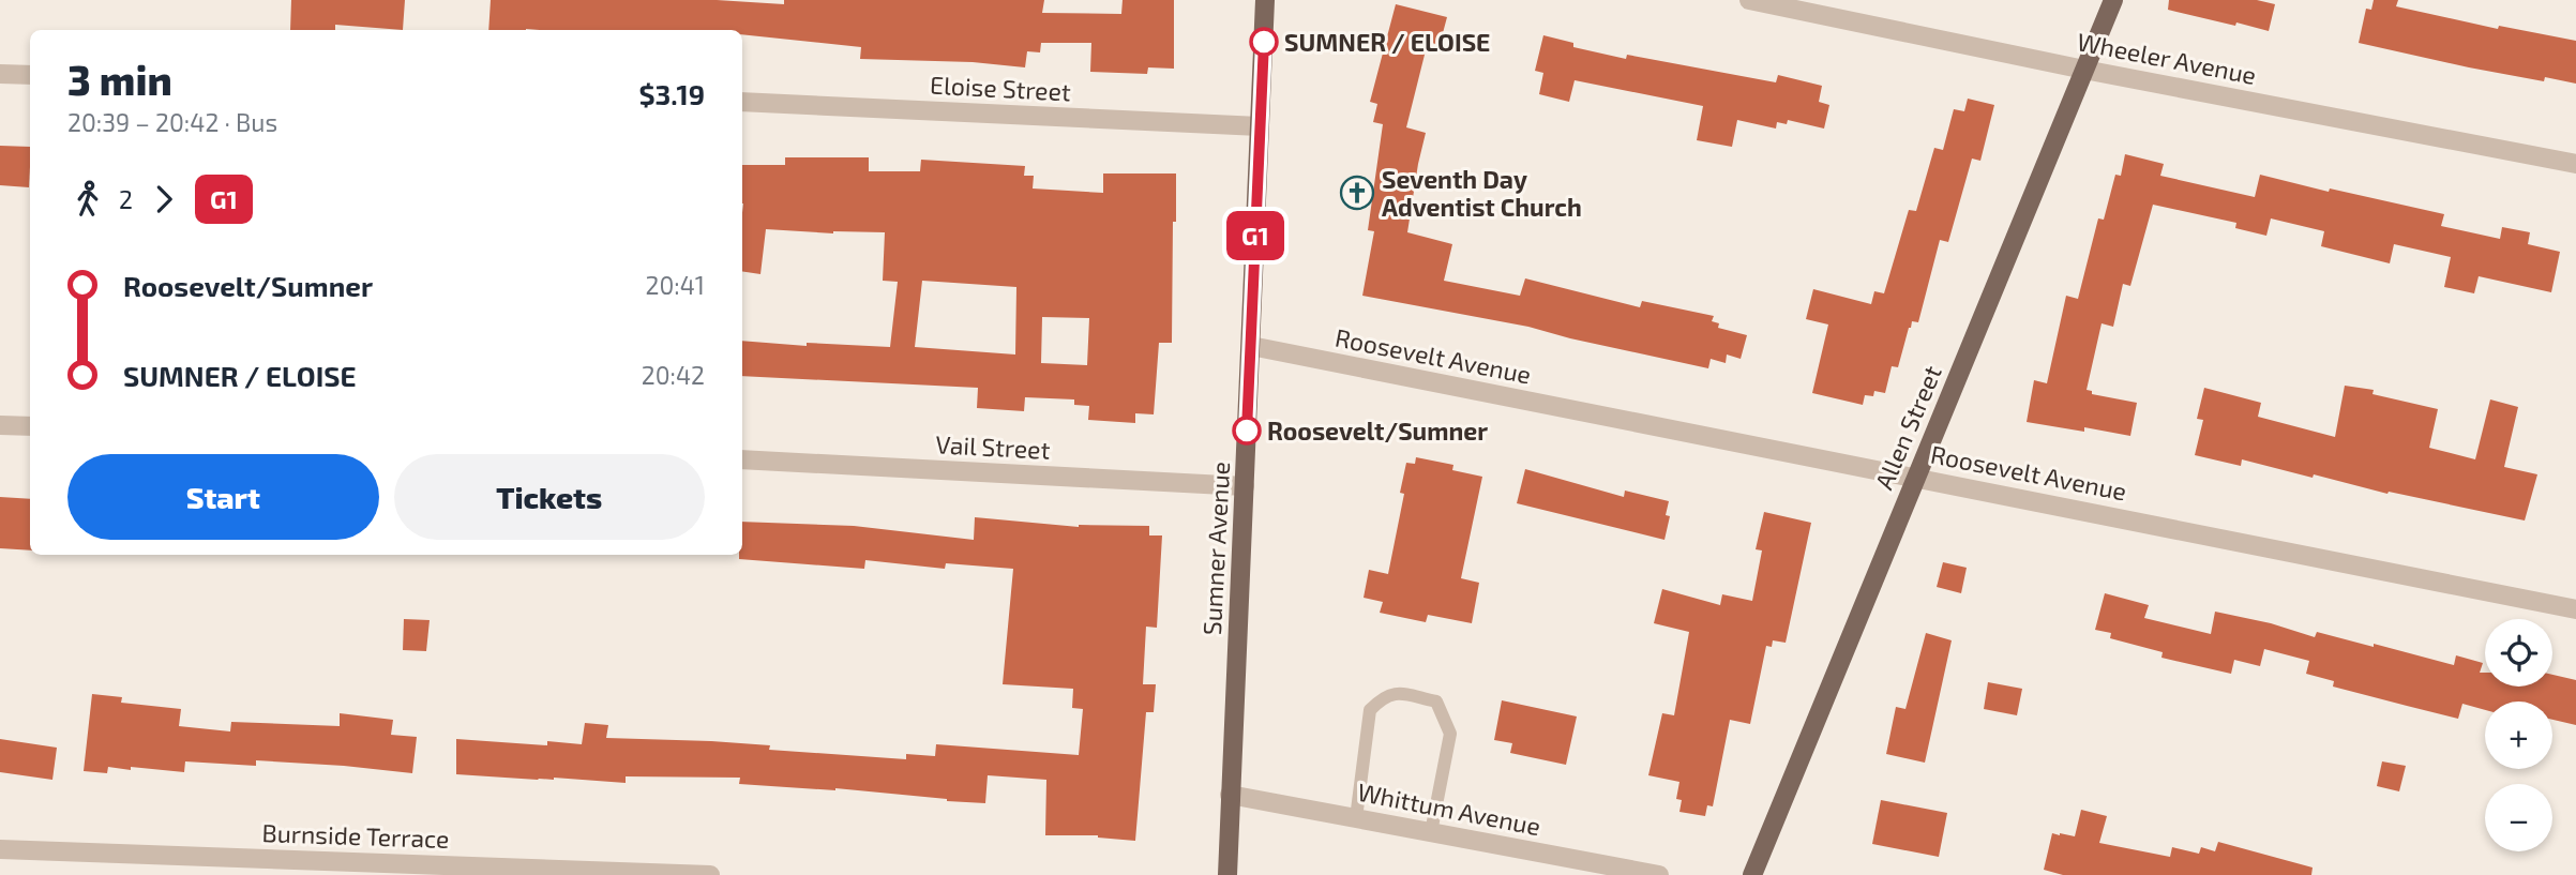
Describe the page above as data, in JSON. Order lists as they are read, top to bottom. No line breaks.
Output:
{"streets":{"main road":["Allen Street","Sumner Avenue"],"street":["Wheeler Avenue","Eloise Street","Roosevelt Avenue","Vail Street","Whittum Avenue","Burnside Terrace"]},"crossings":[["Wheeler Avenue","Allen Street"],["Eloise Street","Sumner Avenue"],["Roosevelt Avenue","Allen Street"],["Roosevelt Avenue","Sumner Avenue"],["Vail Street","Sumner Avenue"],["Sumner Avenue","Whittum Avenue"]],"places":{"other":["SUMNER / ELOISE","Roosevelt/Sumner"],"church":["Seventh Day Adventist Church"]},"lines":["bus line G1"],"page":{"on_map":"G1","heading":["3 min","20:39 – 20:42 · Bus","$3.19"],"legs":["2","G1"],"list":[{"name":"Roosevelt/Sumner","value":"20:41"},{"name":"SUMNER / ELOISE","value":"20:42"}],"buttons":["Start","Tickets"],"map_buttons":["+","−"]}}
